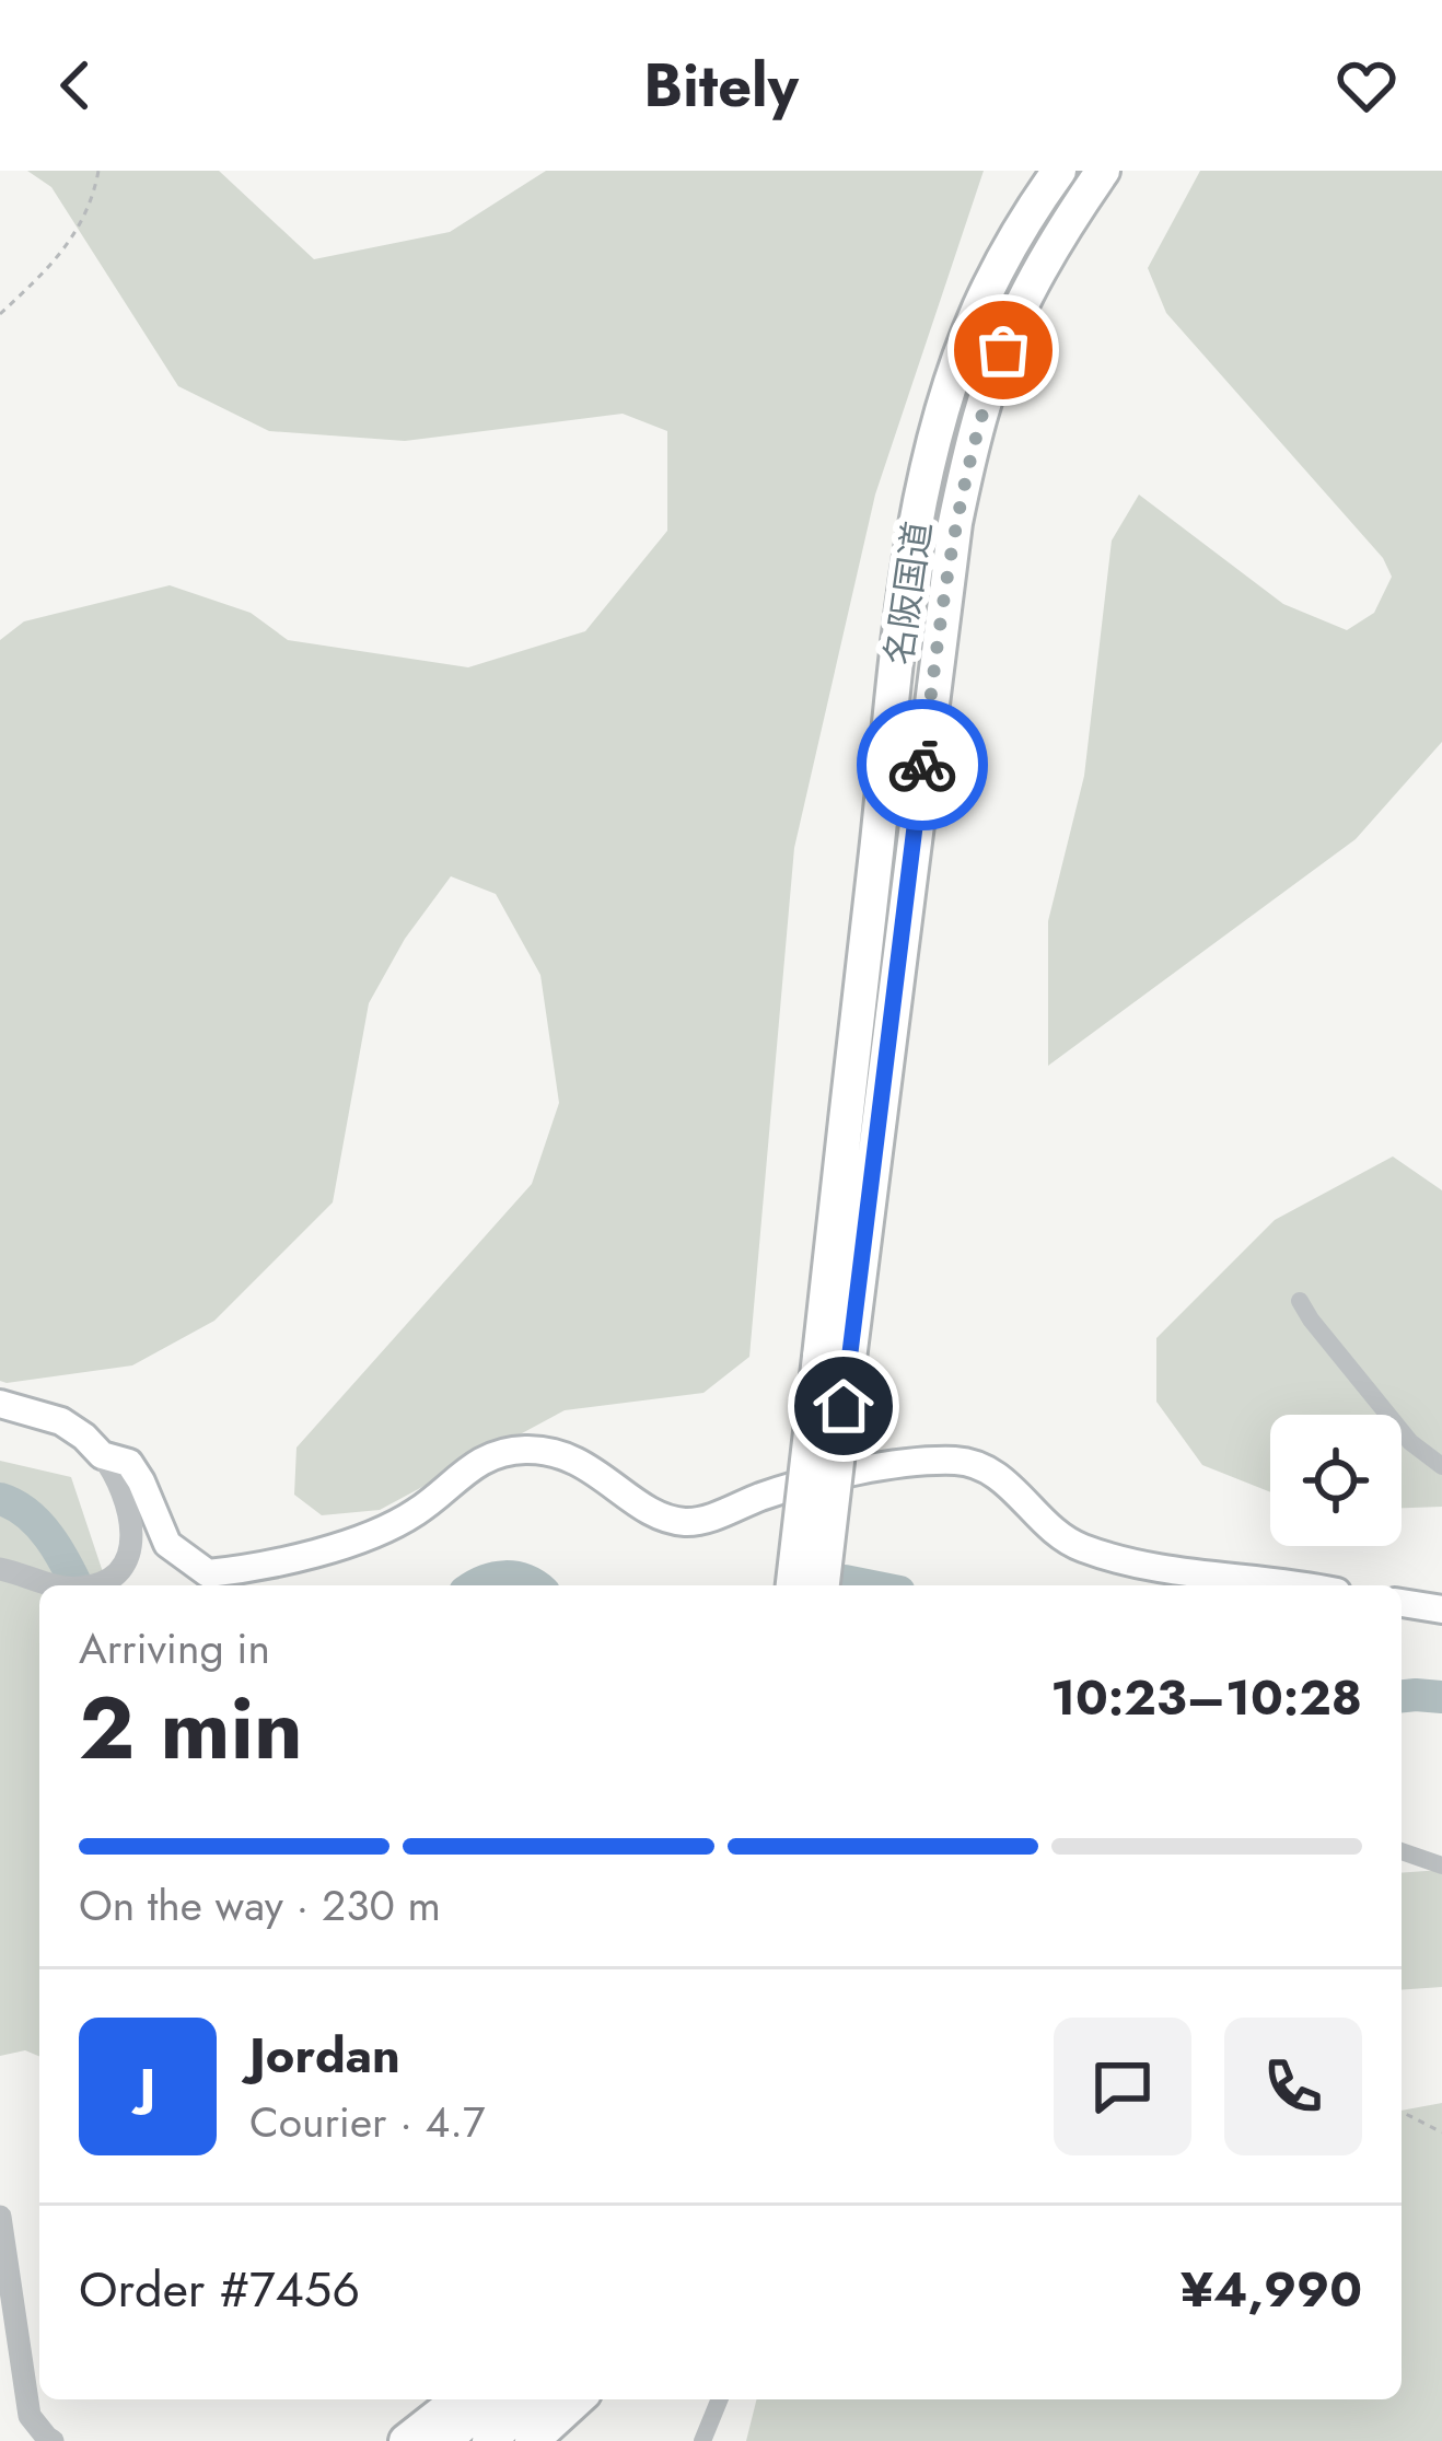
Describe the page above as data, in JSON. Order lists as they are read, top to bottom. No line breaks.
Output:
{"streets":{"highway":["名阪国道"]},"page":{"header":"Bitely","heading":["2 min","Arriving in","10:23–10:28"],"panel":["Jordan","Courier · 4.7","Order #7456","¥4,990"],"bar":"On the way · 230 m","round":"J"}}
